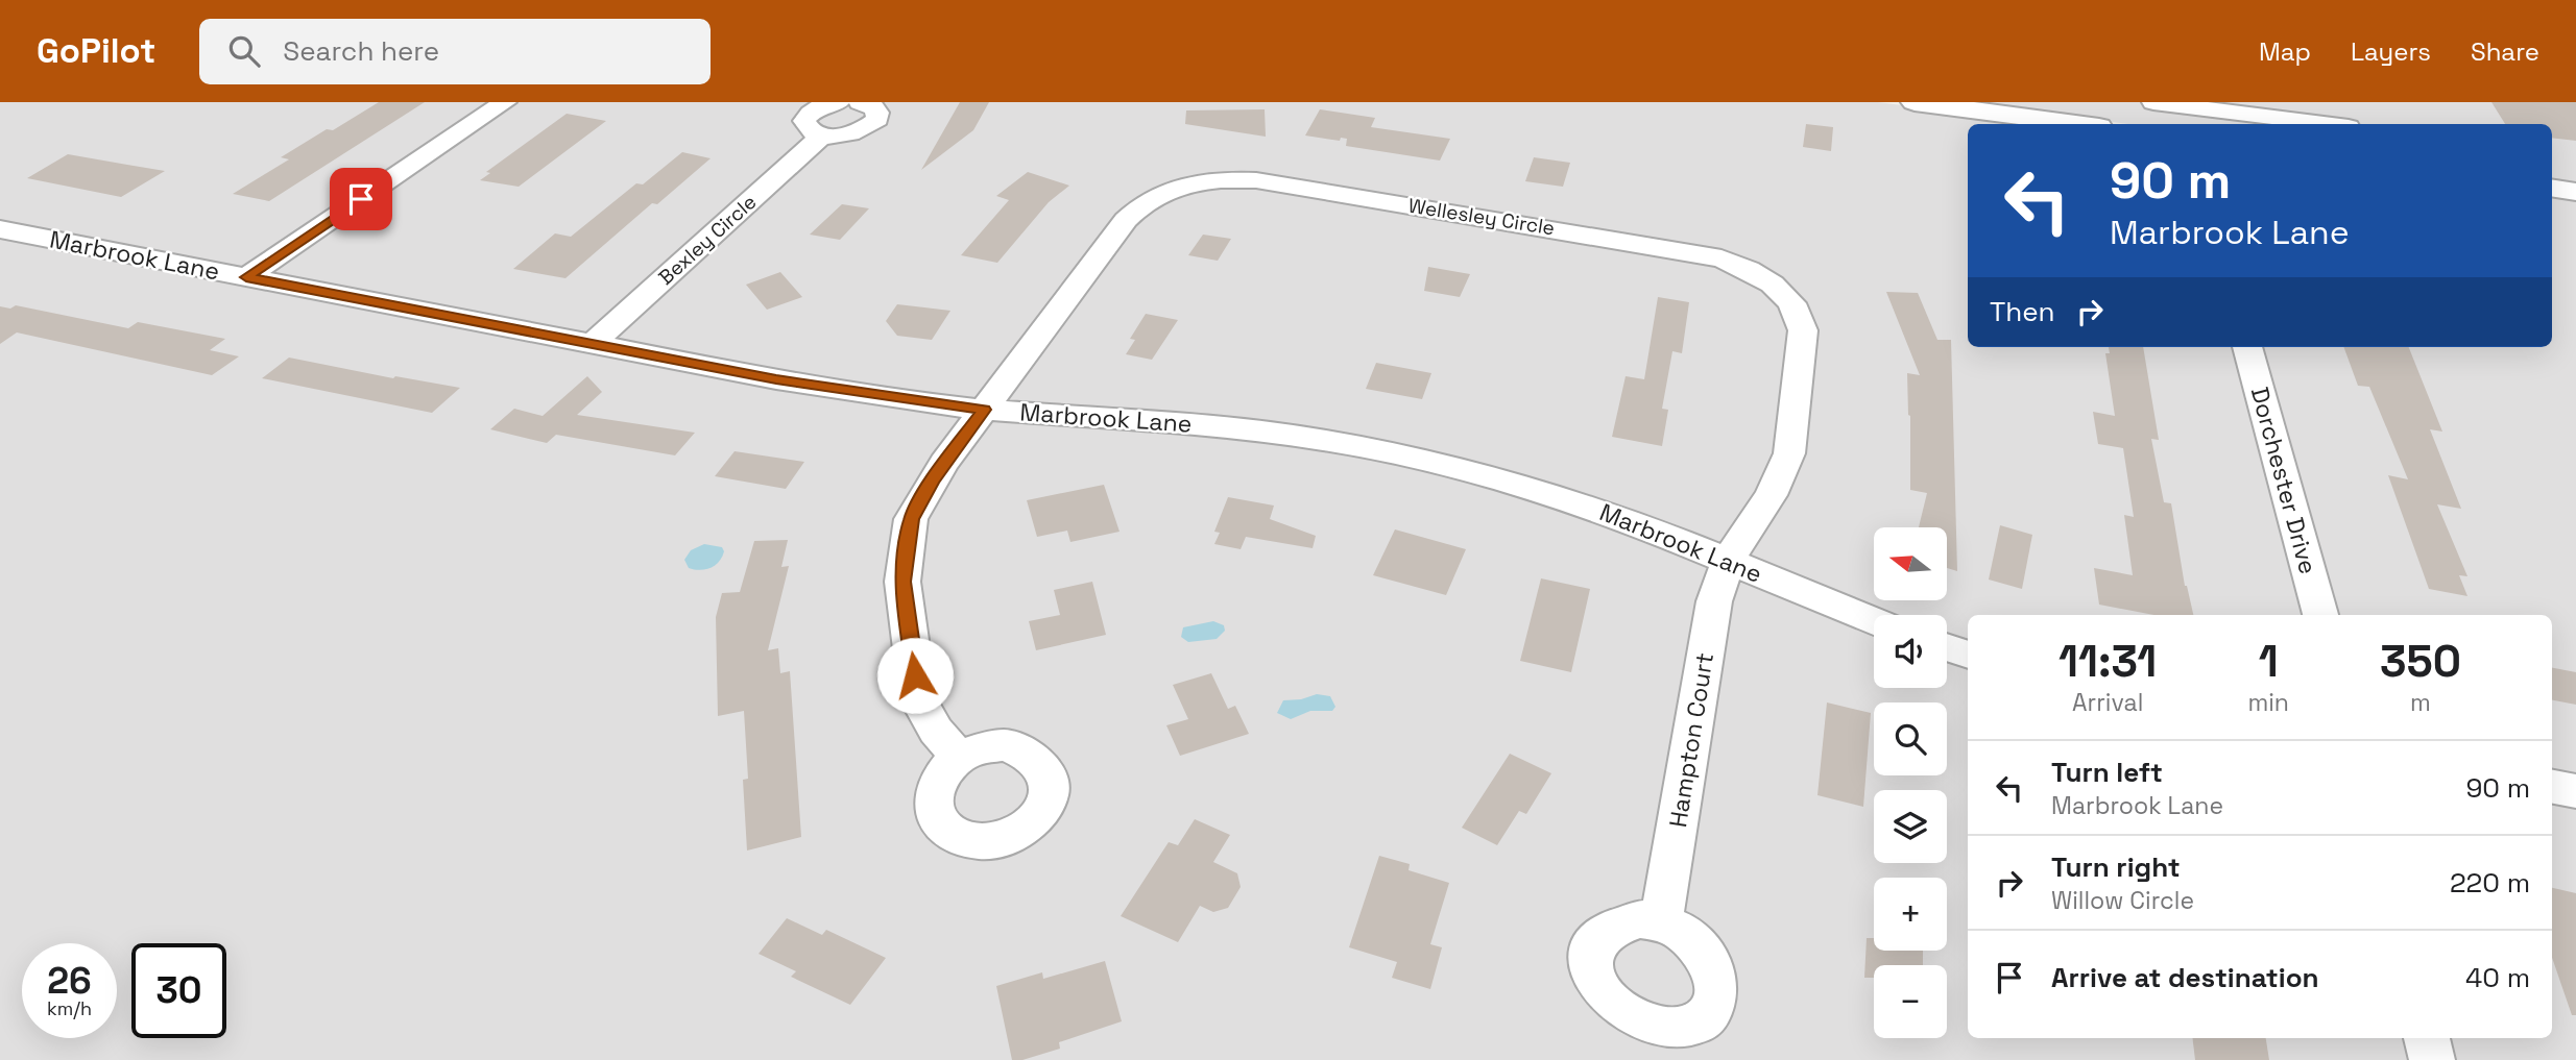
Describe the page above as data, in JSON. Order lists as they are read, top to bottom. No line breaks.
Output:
{"streets":{"street":["Wellesley Circle","Bexley Circle","Marbrook Lane","Dorchester Drive","Hampton Court"]},"crossings":[["Wellesley Circle","Marbrook Lane"],["Wellesley Circle","Hampton Court"],["Bexley Circle","Marbrook Lane"],["Marbrook Lane","Hampton Court"]],"north":"left","page":{"header":"GoPilot","search":"Search here","nav":["Map","Layers","Share"],"turn":["90 m","Marbrook Lane"],"then":"Then","map_buttons":["+","−"],"eta":["11:31","Arrival","1","min","350","m"],"list":[{"name":"Turn left","note":"Marbrook Lane","value":"90 m"},{"name":"Turn right","note":"Willow Circle","value":"220 m"},{"name":"Arrive at destination","value":"40 m"}],"speed":"26 km/h","limit":"30"}}
